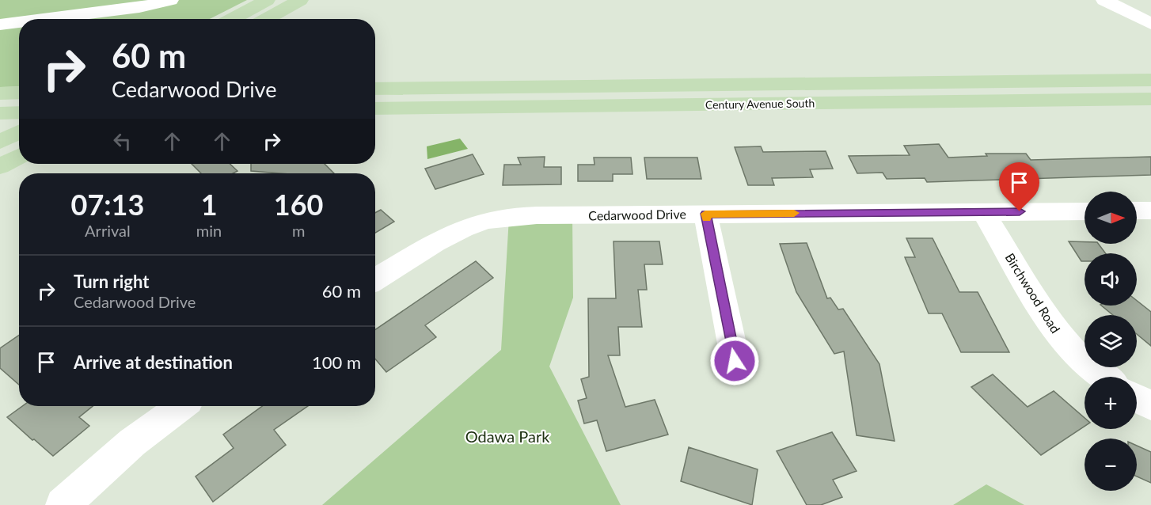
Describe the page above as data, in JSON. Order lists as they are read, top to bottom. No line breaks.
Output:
{"streets":{"main road":["Century Avenue South"],"street":["Cedarwood Drive","Birchwood Road"]},"crossings":[["Cedarwood Drive","Birchwood Road"]],"parks":["Odawa Park"],"north":"right","page":{"turn":["60 m","Cedarwood Drive"],"eta":["07:13","Arrival","1","min","160","m"],"map_buttons":["+","−"],"list":[{"name":"Turn right","note":"Cedarwood Drive","value":"60 m"},{"name":"Arrive at destination","value":"100 m"}]}}
